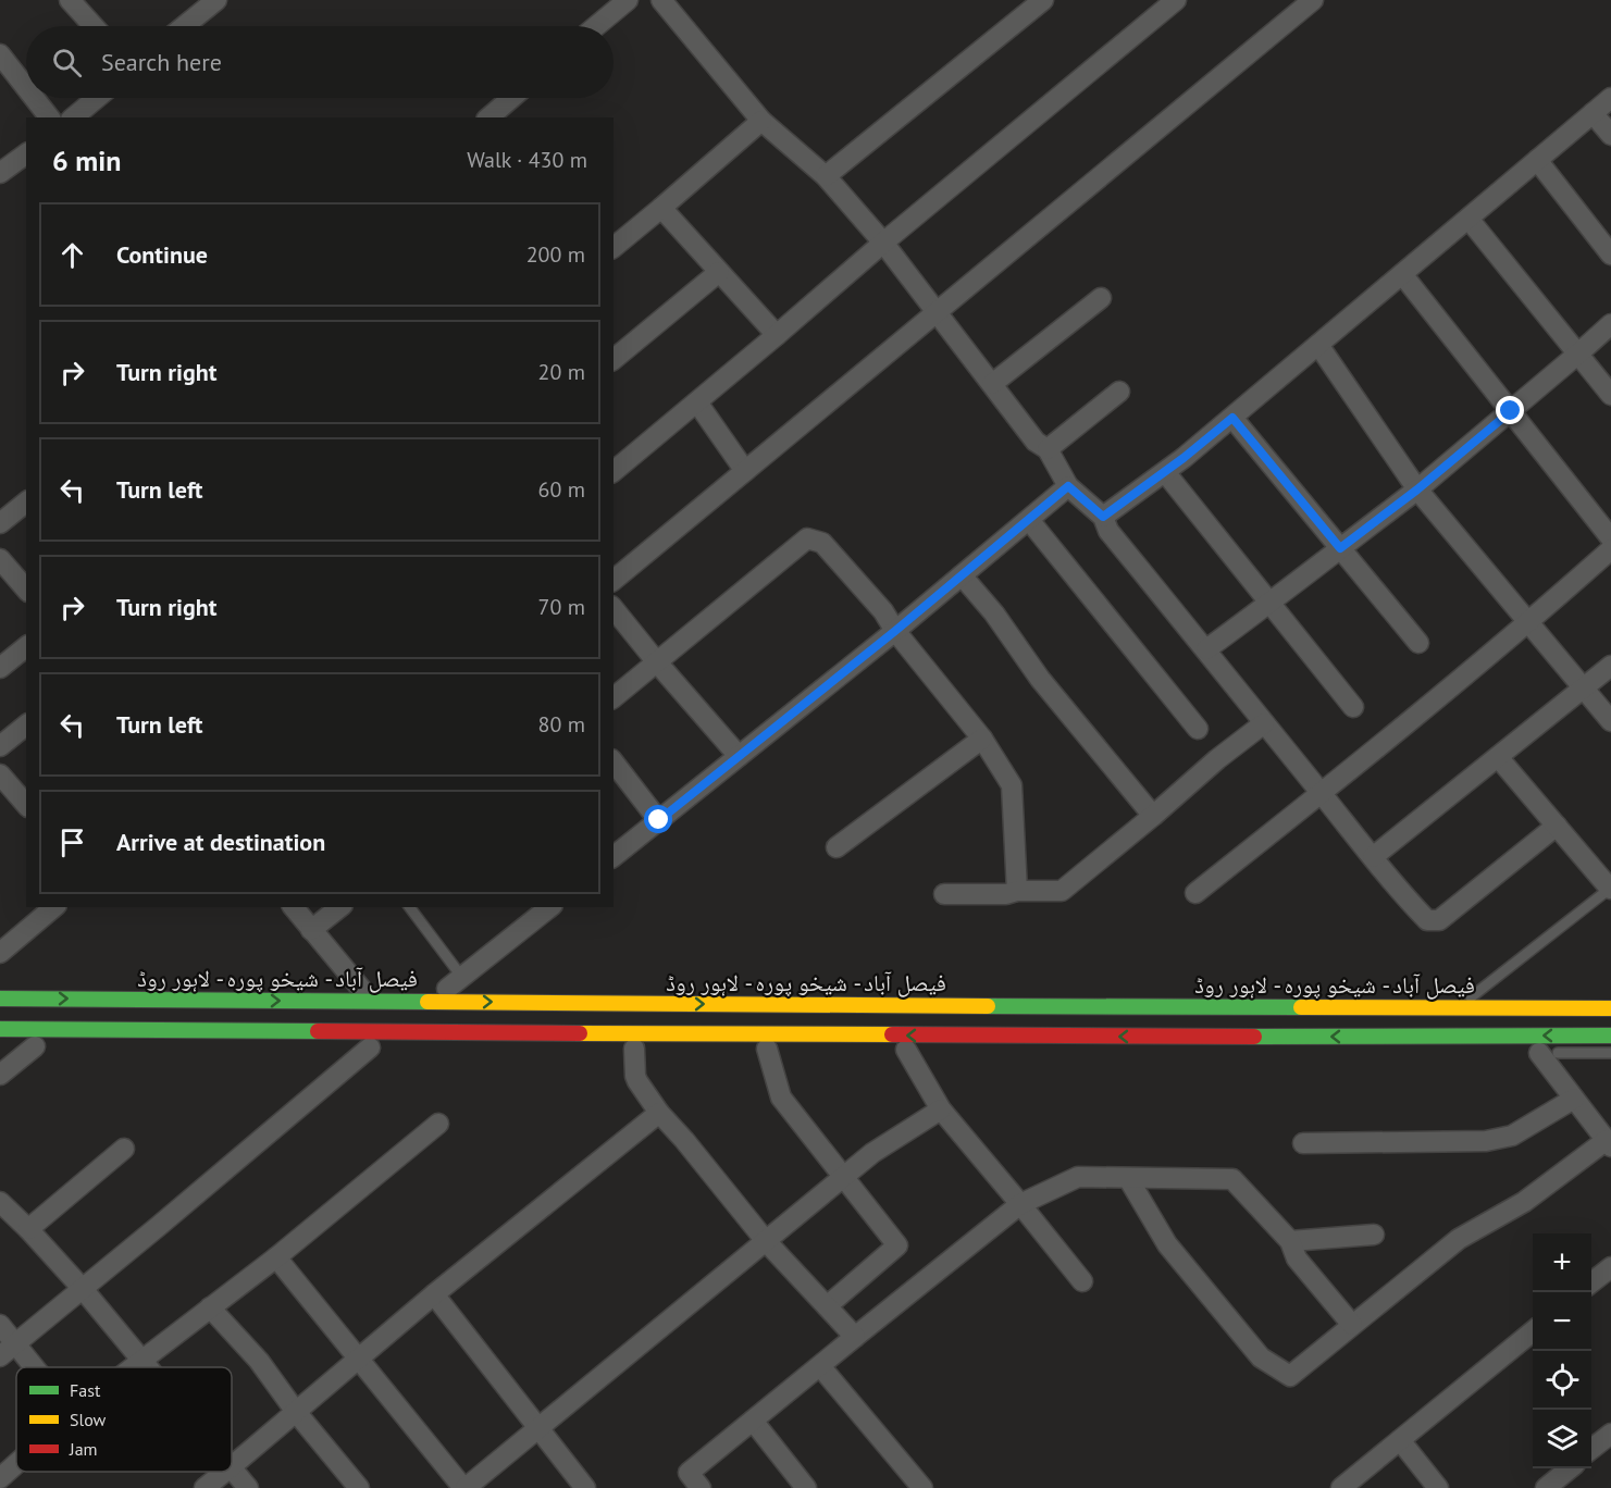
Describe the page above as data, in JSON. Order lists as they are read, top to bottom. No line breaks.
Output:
{"streets":{"highway":["فیصل آباد - شیخو پورہ - لاہور روڈ"]},"legend":["Fast","Slow","Jam"],"page":{"search":"Search here","heading":["6 min","Walk · 430 m"],"list":[["Continue","200 m"],["Turn right","20 m"],["Turn left","60 m"],["Turn right","70 m"],["Turn left","80 m"],"Arrive at destination"],"map_buttons":["+","−"]}}
